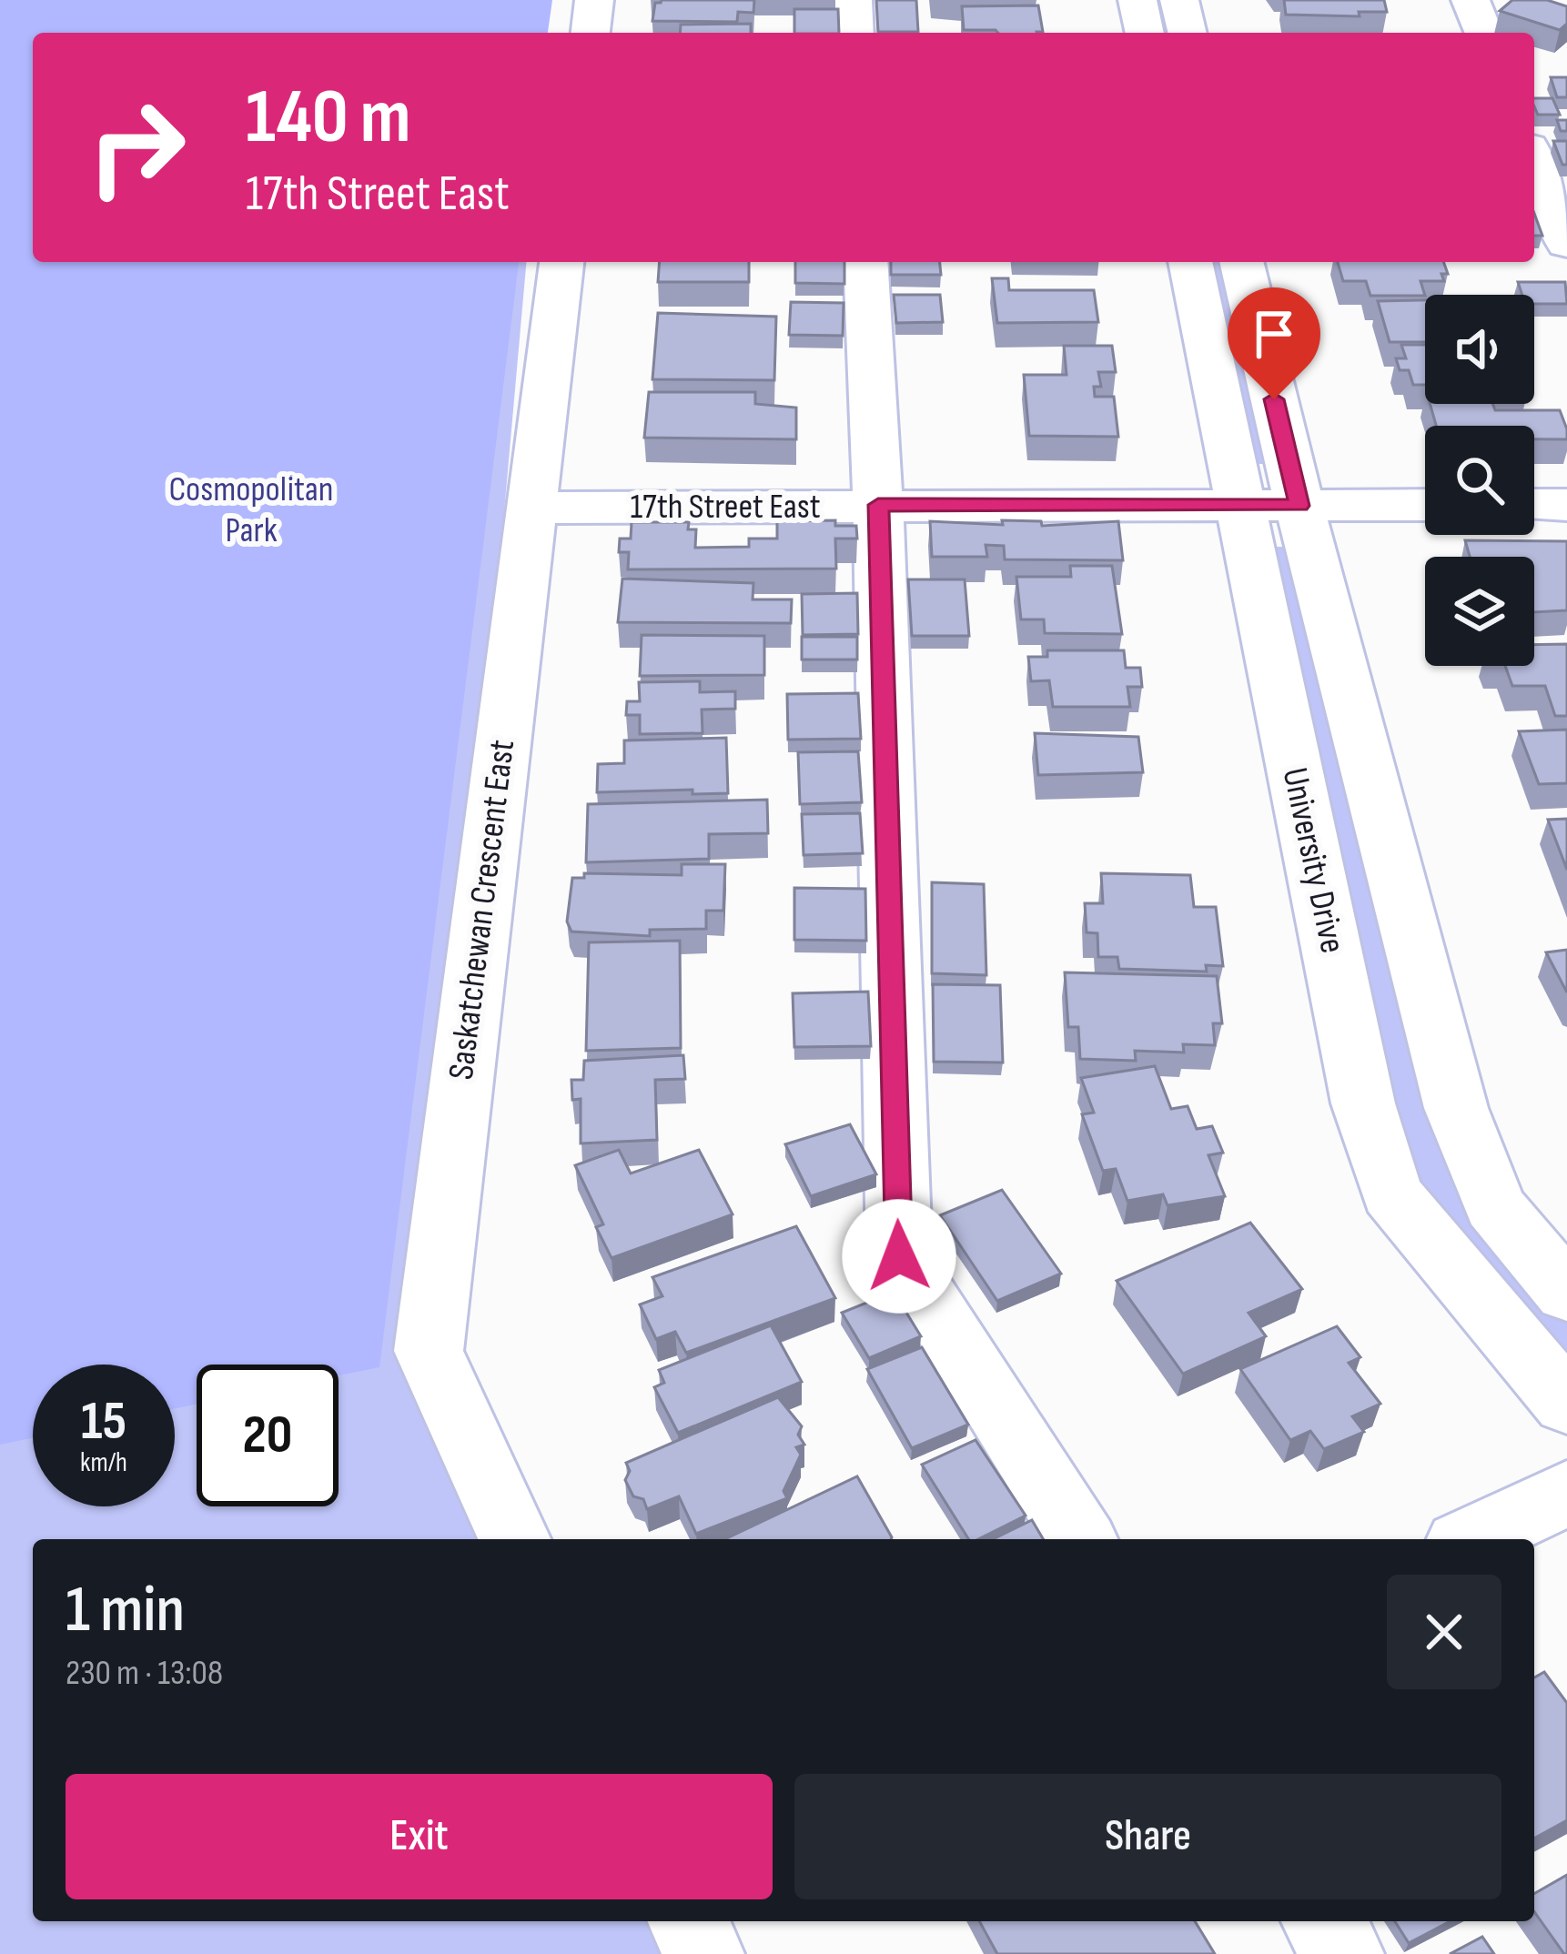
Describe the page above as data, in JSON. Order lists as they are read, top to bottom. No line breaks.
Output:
{"streets":{"street":["17th Street East","University Drive","Saskatchewan Crescent East"]},"crossings":[["17th Street East","University Drive"],["17th Street East","Saskatchewan Crescent East"]],"parks":["Cosmopolitan Park"],"page":{"turn":["140 m","17th Street East"],"speed":"15 km/h","limit":"20","heading":["1 min","230 m · 13:08"],"buttons":["Exit","Share"]}}
